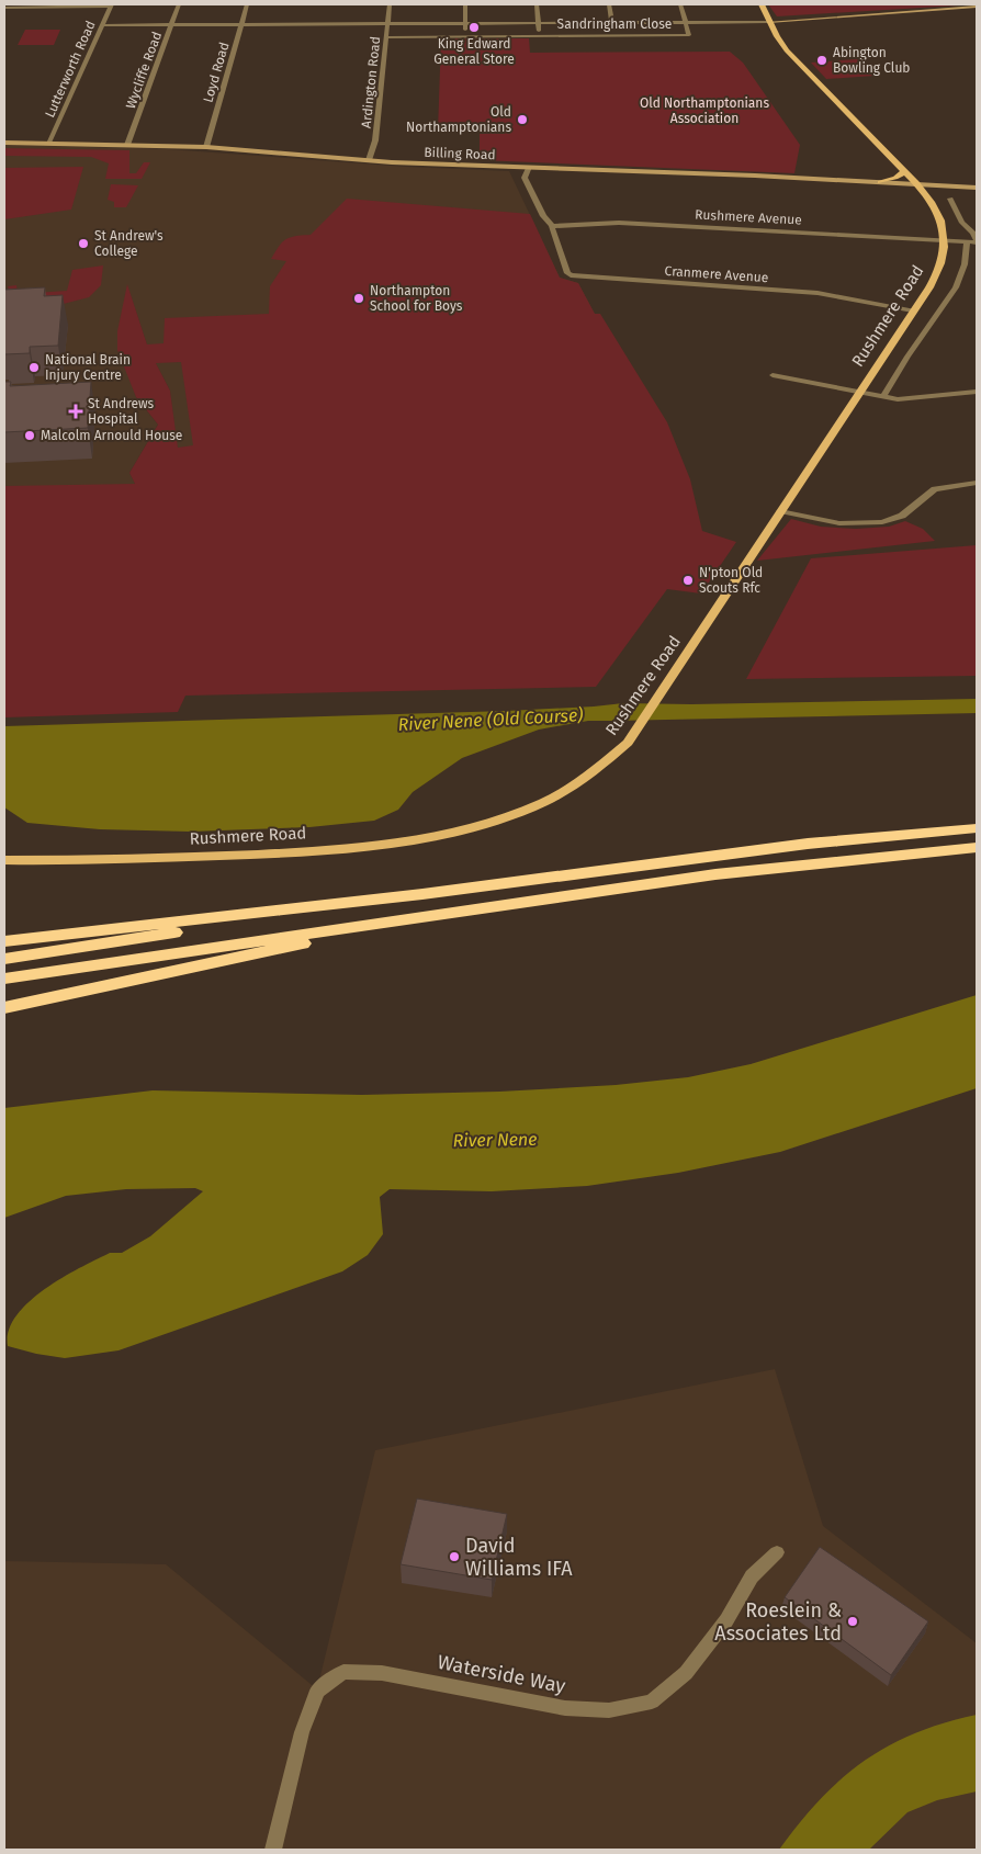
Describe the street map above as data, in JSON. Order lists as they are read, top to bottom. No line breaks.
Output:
{"streets":{"main road":["Rushmere Road"],"street":["Sandringham Close","Lutterworth Road","Wycliffe Road","Loyd Road","Ardington Road","Billing Road","Rushmere Avenue","Cranmere Avenue","Waterside Way"]},"crossings":[["Sandringham Close","Ardington Road"],["Lutterworth Road","Billing Road"],["Wycliffe Road","Billing Road"],["Loyd Road","Billing Road"],["Ardington Road","Billing Road"],["Billing Road","Cranmere Avenue"],["Billing Road","Rushmere Road"],["Rushmere Avenue","Cranmere Avenue"],["Rushmere Avenue","Rushmere Road"],["Cranmere Avenue","Rushmere Road"]],"water":["River Nene (Old Course)","River Nene"],"parks":["Old Northamptonians Association"],"places":{"other":["King Edward General Store","Abington Bowling Club","Old Northamptonians","St Andrew's College","Northampton School for Boys","National Brain Injury Centre","Malcolm Arnould House","N'pton Old Scouts Rfc","David Williams IFA","Roeslein & Associates Ltd"],"health":["St Andrews Hospital"]}}
